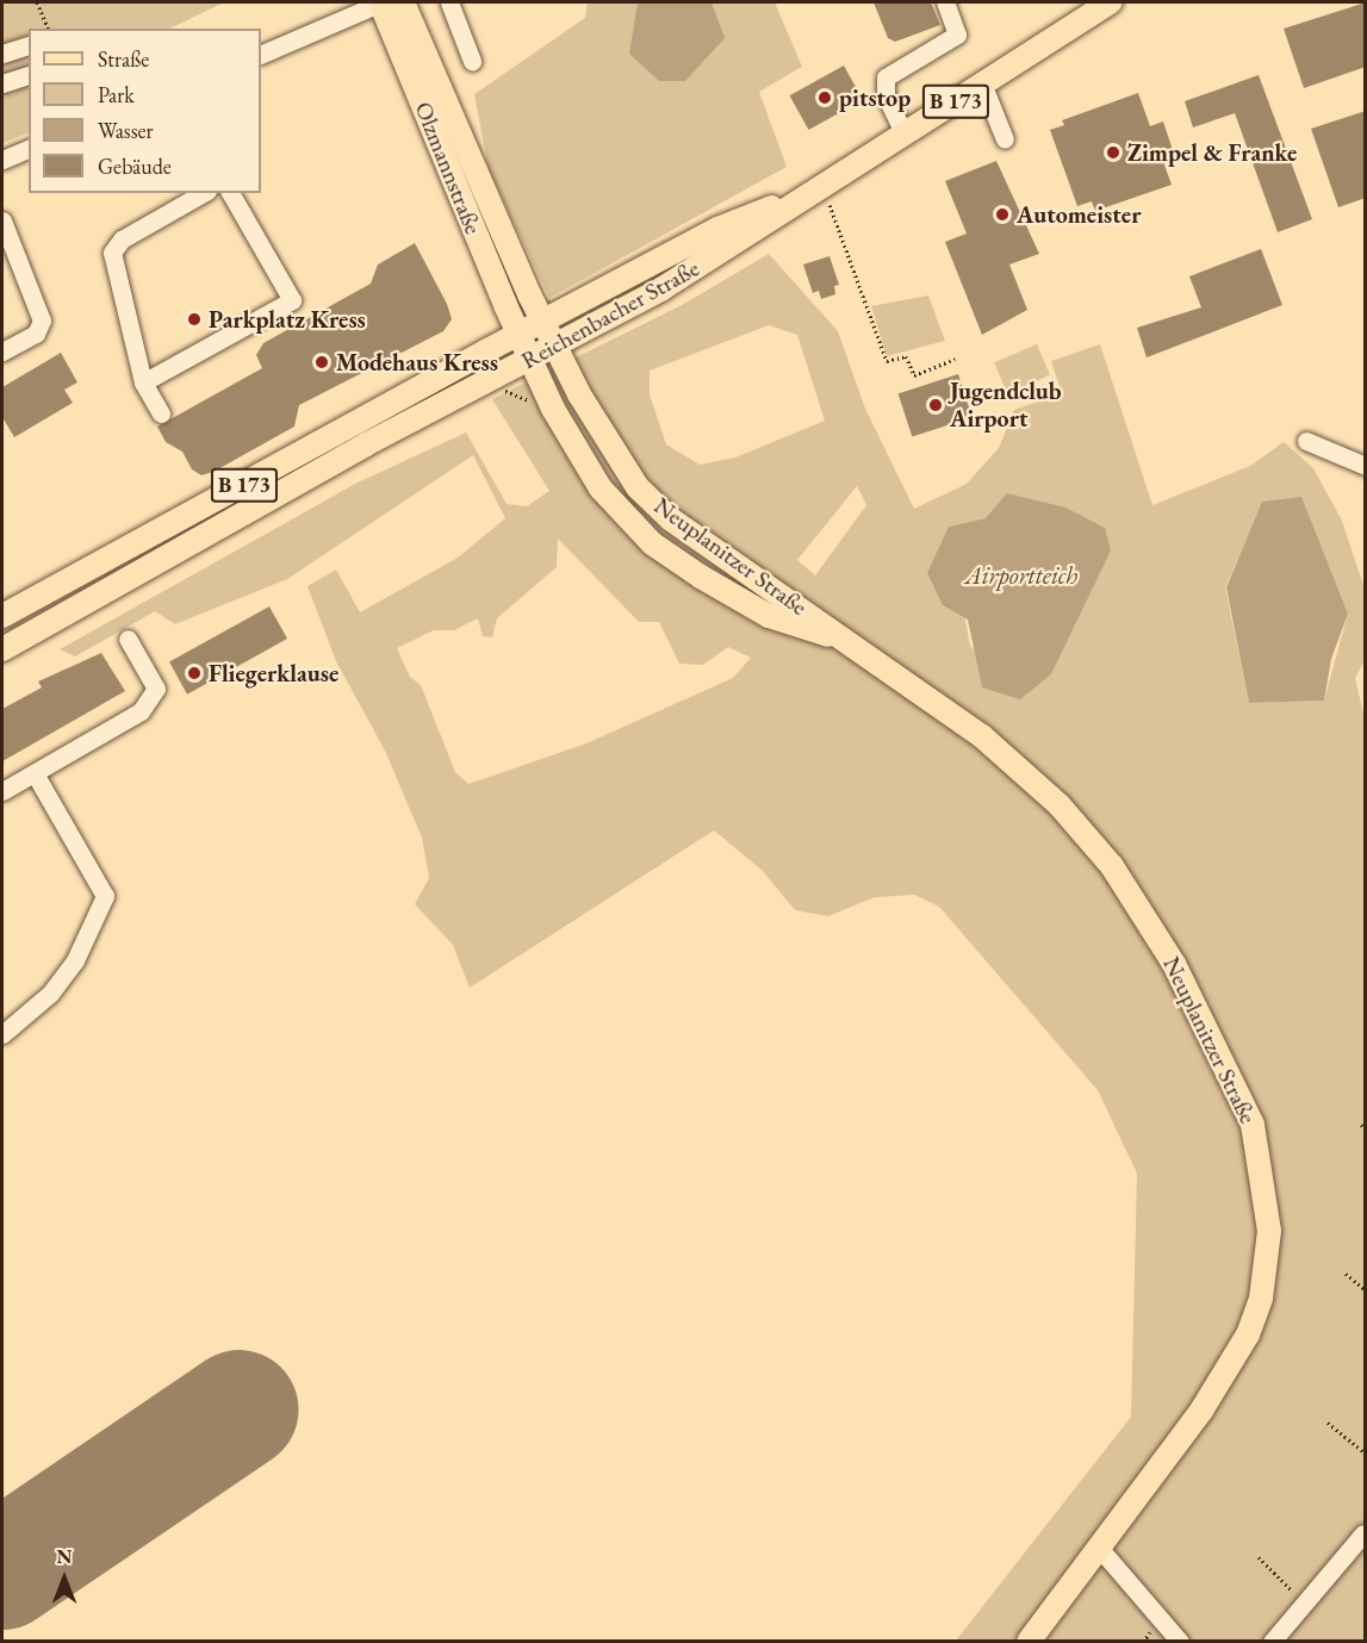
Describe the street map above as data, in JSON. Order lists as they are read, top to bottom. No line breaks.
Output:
{"streets":{"main road":["B 173","Olzmannstraße","Reichenbacher Straße","Neuplanitzer Straße"]},"crossings":[["Olzmannstraße","Reichenbacher Straße"],["Olzmannstraße","Neuplanitzer Straße"],["Reichenbacher Straße","Neuplanitzer Straße"]],"water":["Airportteich"],"places":["pitstop","Zimpel & Franke","Automeister","Parkplatz Kress","Modehaus Kress","Jugendclub Airport","Fliegerklause"],"legend":["Straße","Park","Wasser","Gebäude"],"north":"top"}
